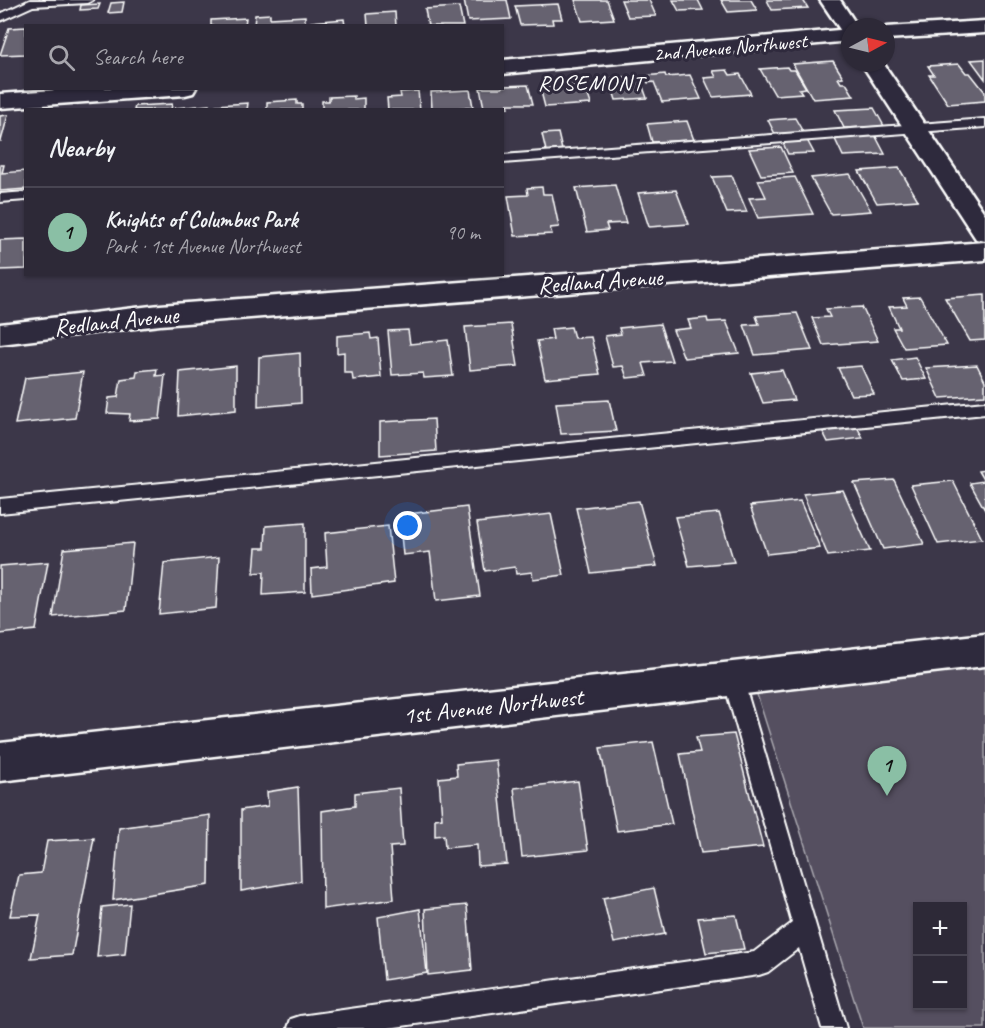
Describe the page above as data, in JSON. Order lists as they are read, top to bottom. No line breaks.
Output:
{"streets":{"street":["2nd Avenue Northwest","Redland Avenue","1st Avenue Northwest"]},"districts":["ROSEMONT"],"north":"right","page":{"search":"Search here","heading":"Nearby","list":[{"mark":"1","name":"Knights of Columbus Park","note":"Park · 1st Avenue Northwest","value":"90 m"}],"pins":"1","map_buttons":["+","−"]}}
